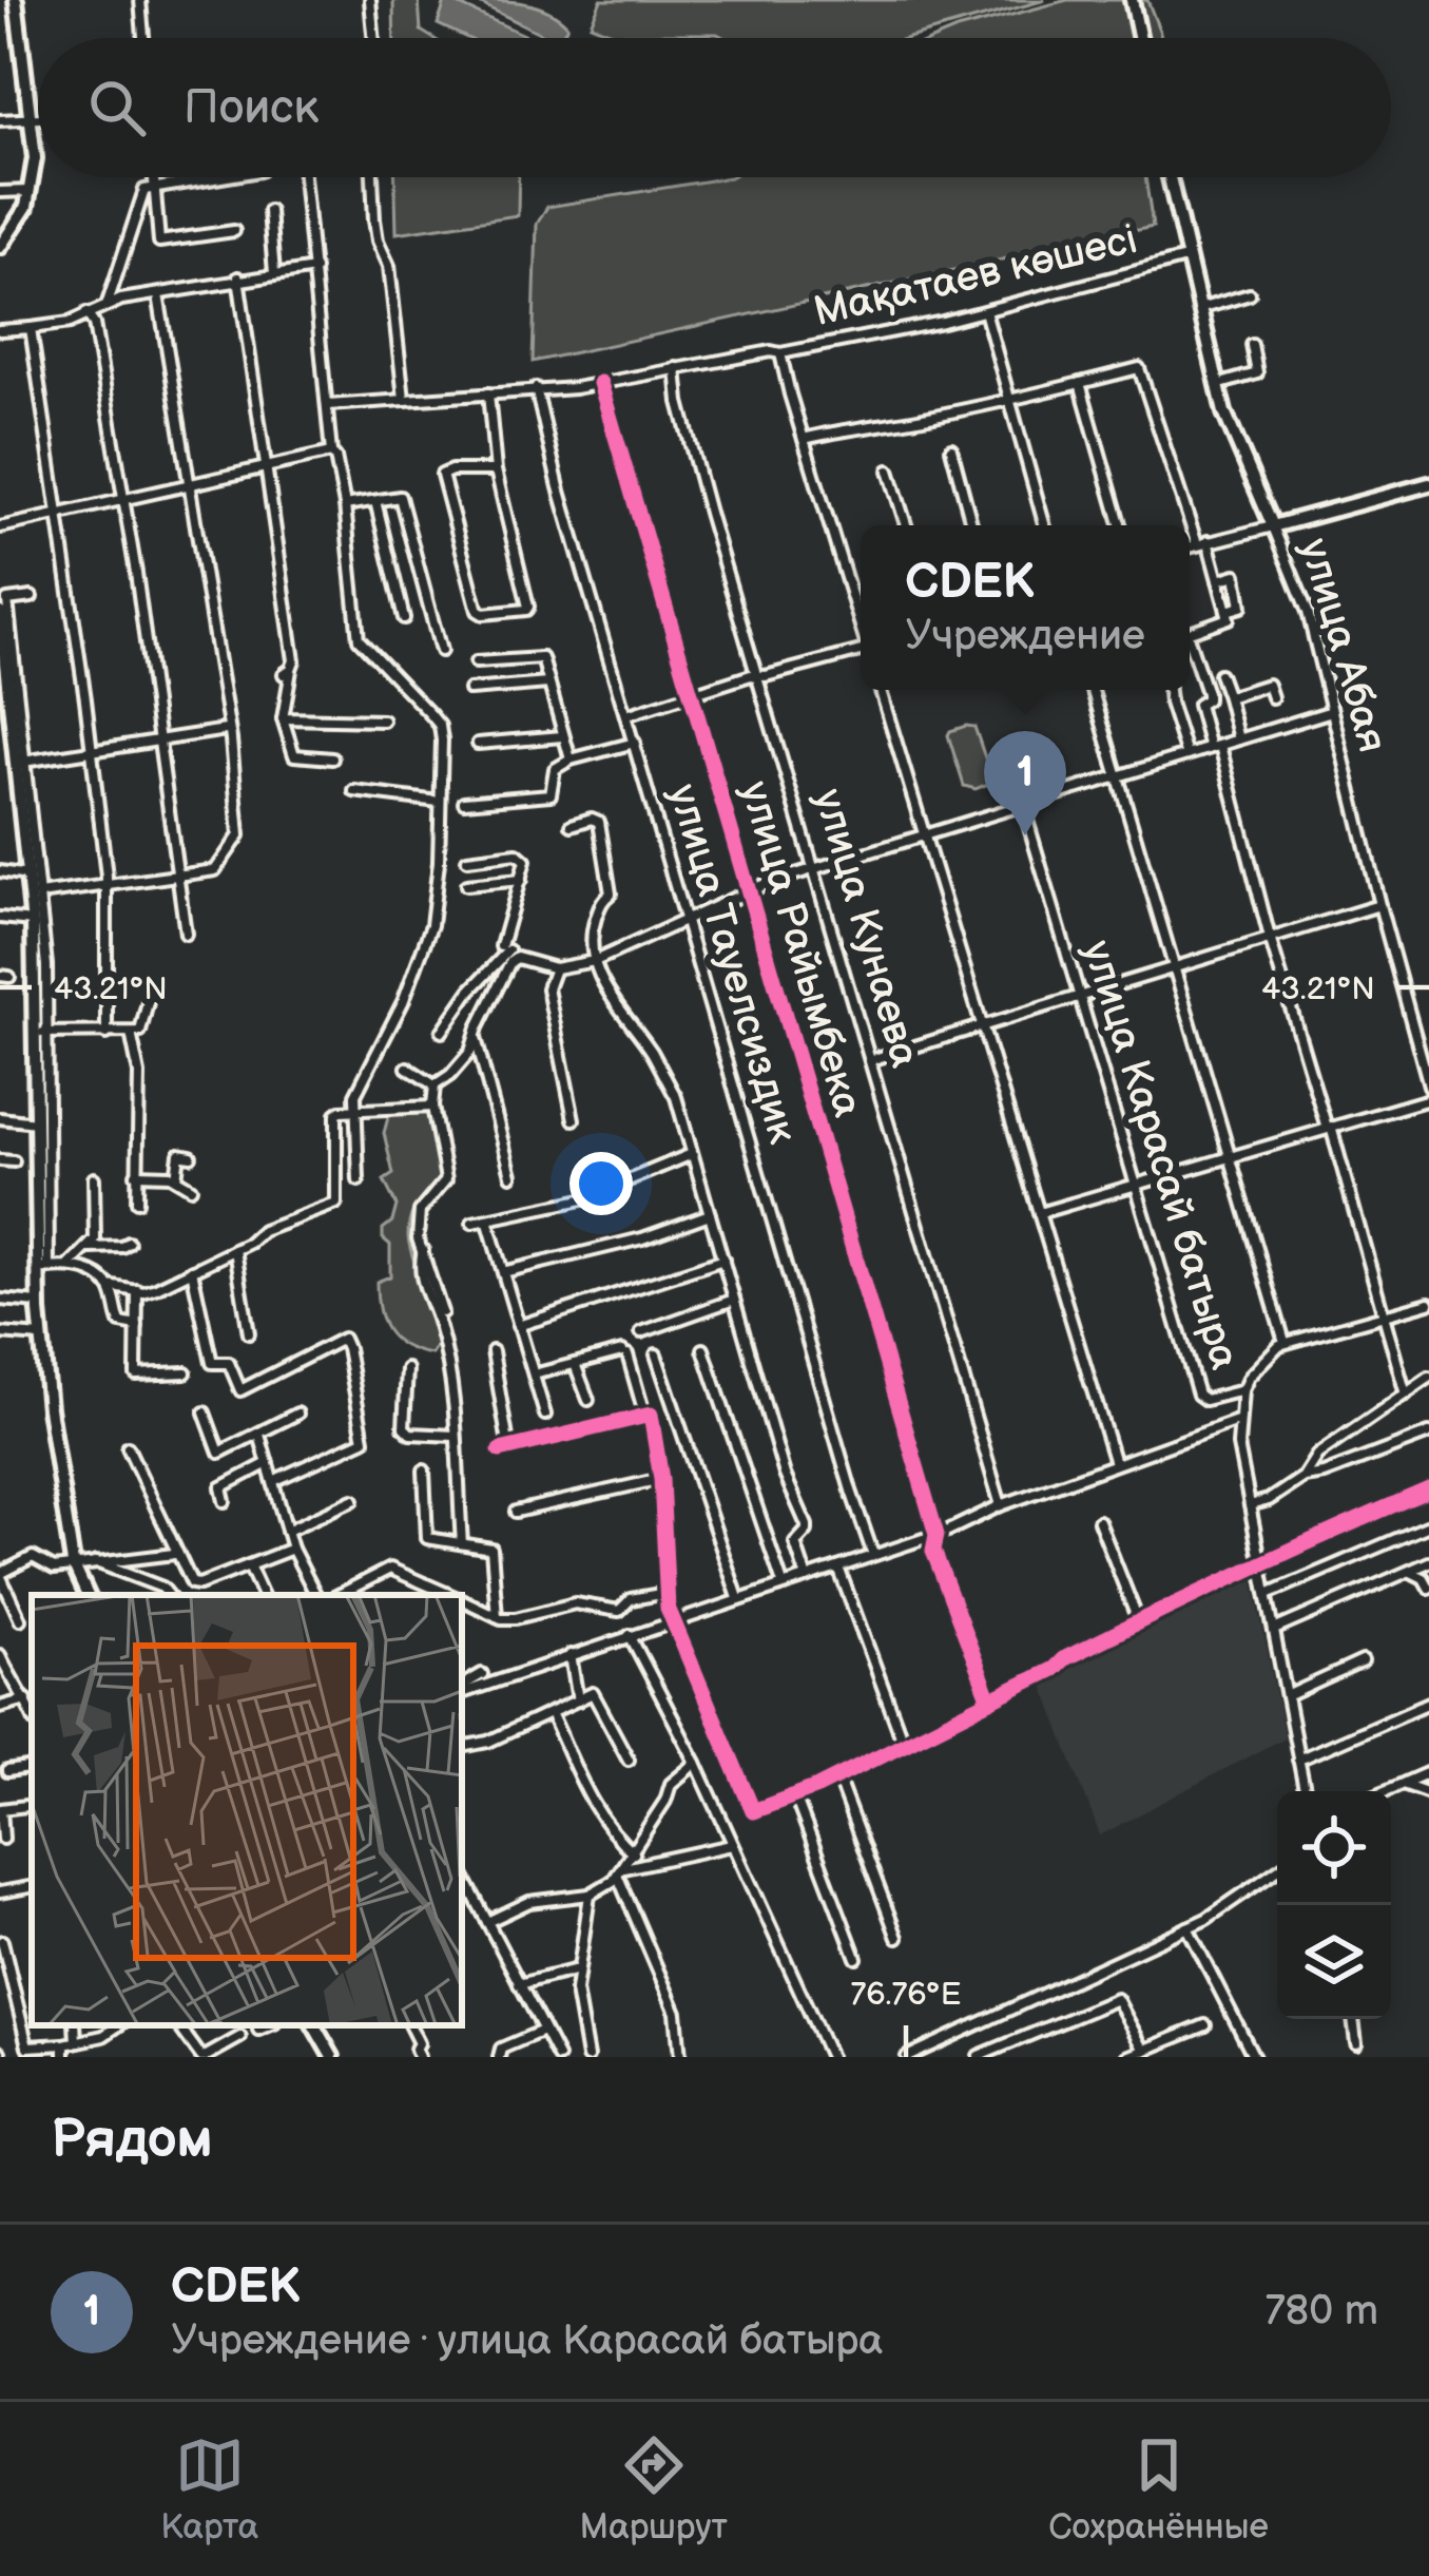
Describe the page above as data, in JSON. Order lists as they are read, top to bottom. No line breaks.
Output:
{"streets":{"main road":["улица Абая"],"street":["Мақатаев көшесі","улица Кунаева","улица Райымбека","улица Тауелсиздик","улица Карасай батыра"]},"crossings":[["Мақатаев көшесі","улица Абая"],["Мақатаев көшесі","улица Кунаева"],["Мақатаев көшесі","улица Райымбека"],["Мақатаев көшесі","улица Тауелсиздик"]],"page":{"search":"Поиск","popup":["CDEK","Учреждение"],"pins":"1","heading":"Рядом","list":[{"mark":"1","name":"CDEK","note":"Учреждение · улица Карасай батыра","value":"780 m"}],"nav":["Карта","Маршрут","Сохранённые"]},"coordinates":["43.21°N","76.76°E"]}
